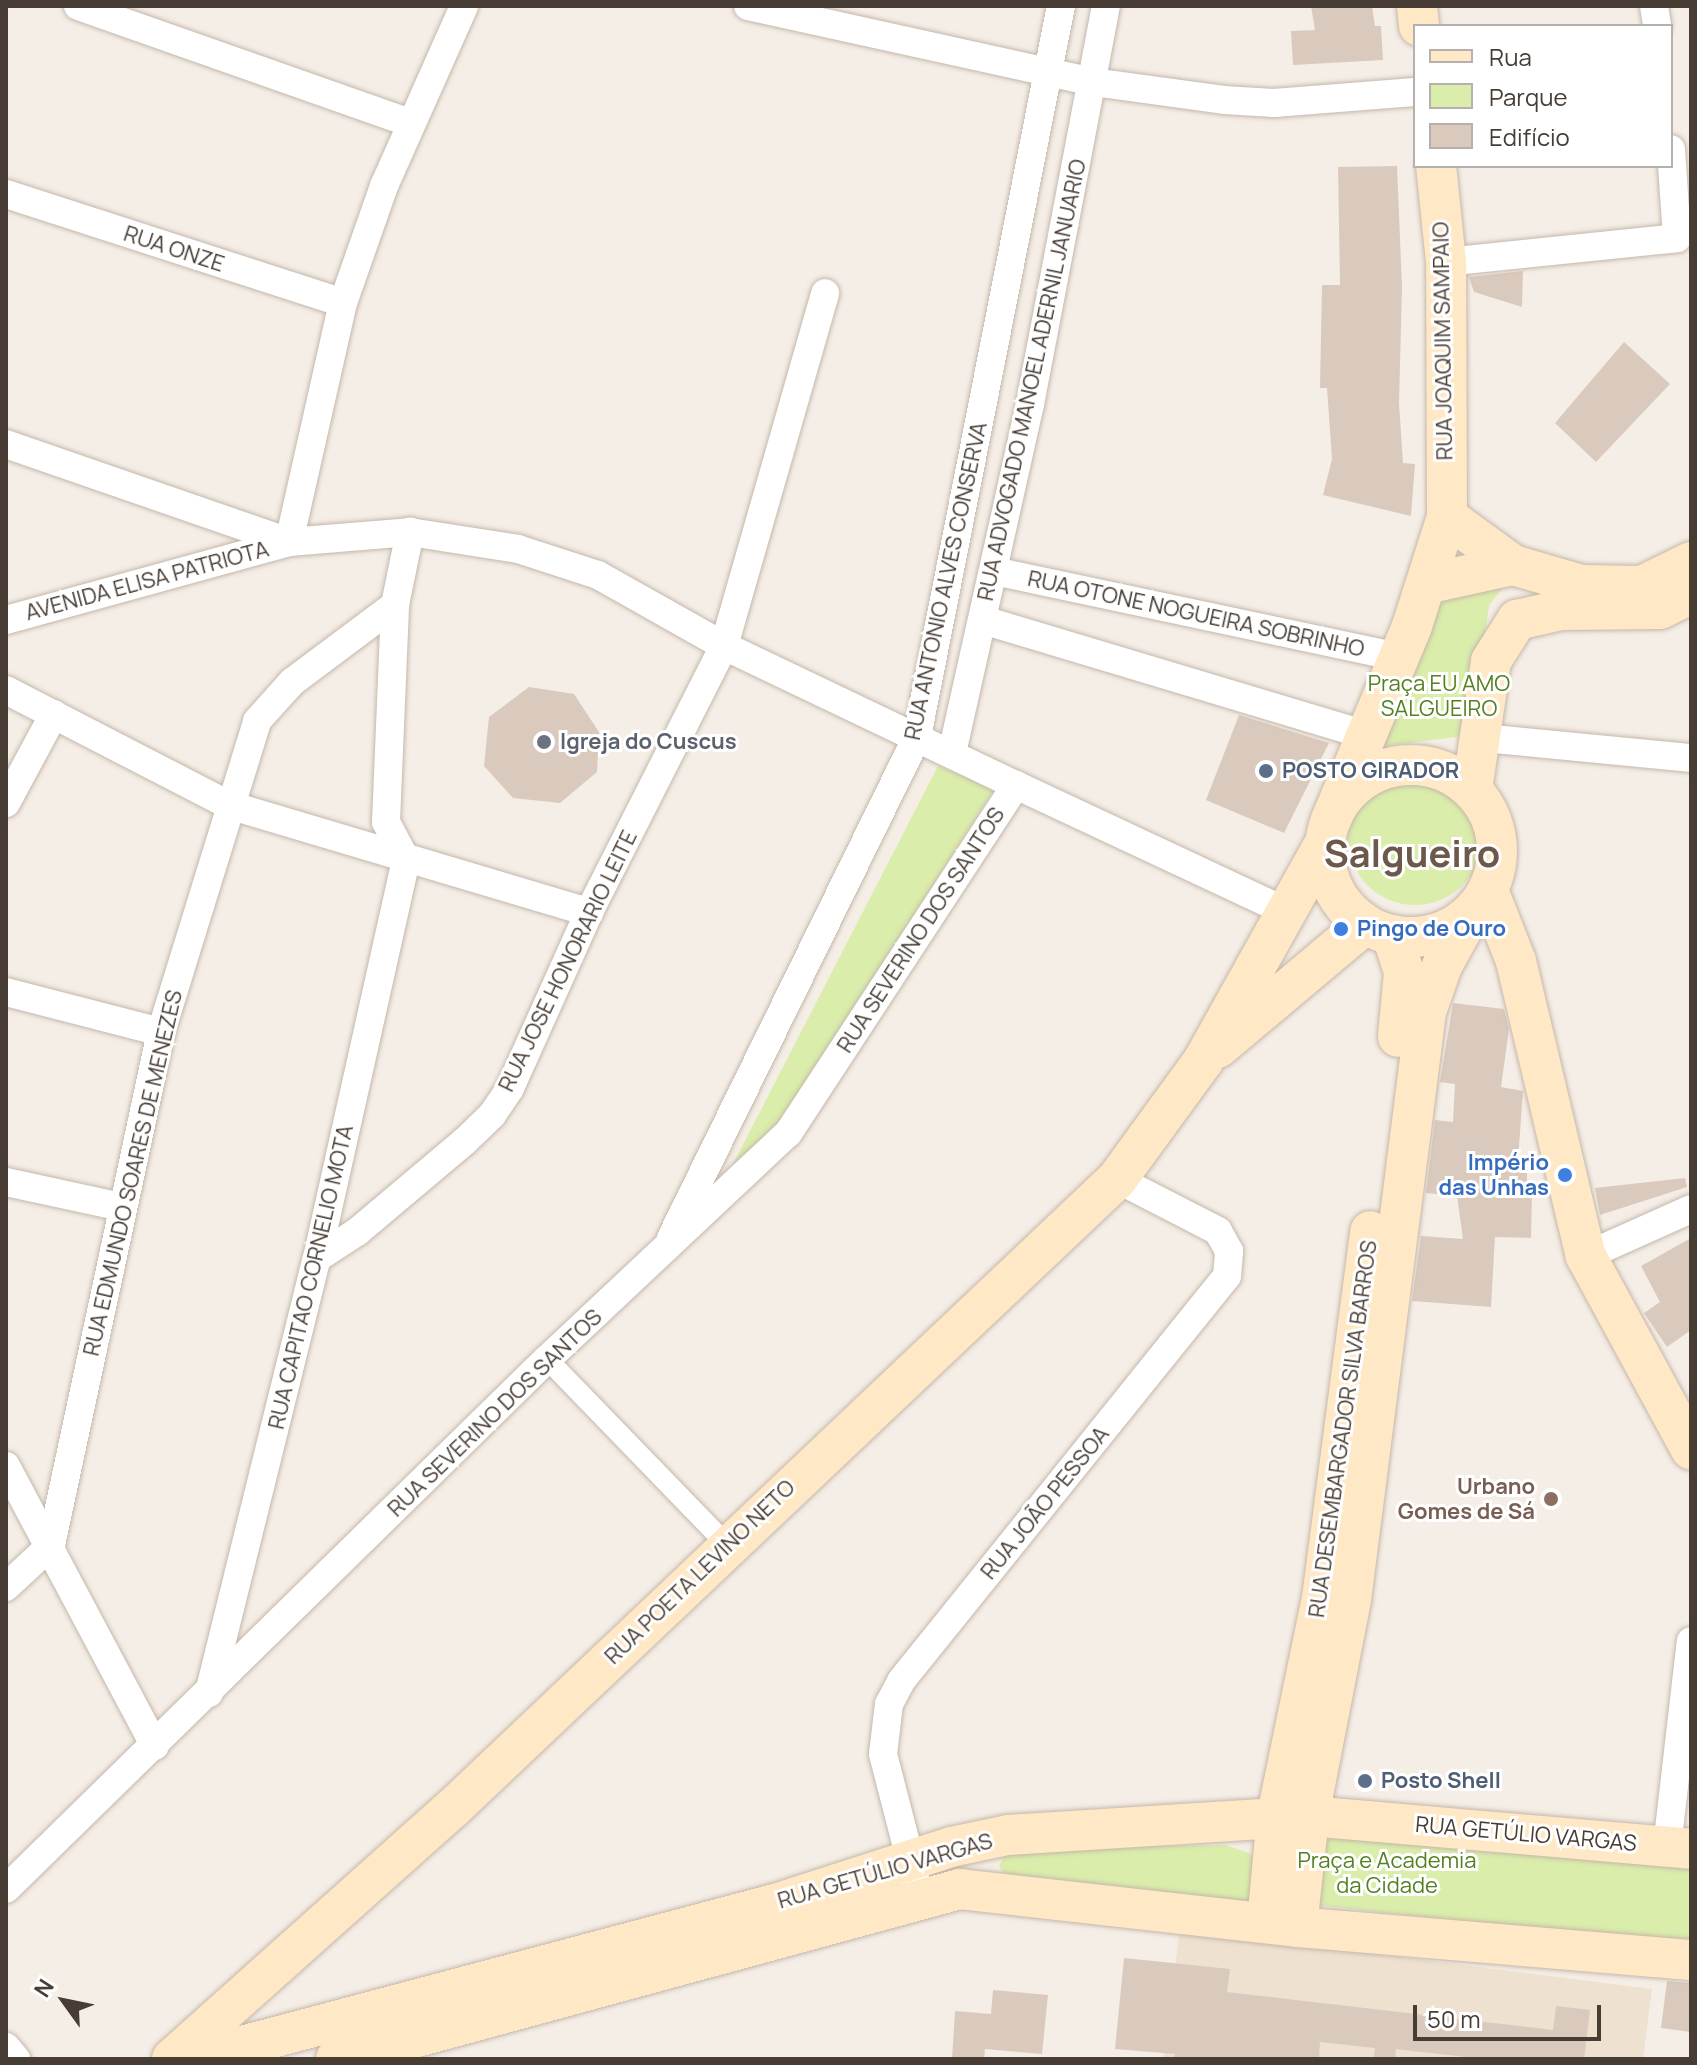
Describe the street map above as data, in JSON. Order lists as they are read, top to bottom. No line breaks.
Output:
{"streets":{"main road":["RUA JOAQUIM SAMPAIO","RUA DESEMBARGADOR SILVA BARROS","RUA POETA LEVINO NETO","RUA GETÚLIO VARGAS"],"street":["RUA ONZE","RUA ADVOGADO MANOEL ADERNIL JANUARIO","AVENIDA ELISA PATRIOTA","RUA ANTONIO ALVES CONSERVA","RUA OTONE NOGUEIRA SOBRINHO","RUA SEVERINO DOS SANTOS","RUA JOSE HONORARIO LEITE","RUA EDMUNDO SOARES DE MENEZES","RUA CAPITAO CORNELIO MOTA","RUA JOÃO PESSOA"]},"crossings":[["RUA JOAQUIM SAMPAIO","RUA OTONE NOGUEIRA SOBRINHO"],["RUA JOAQUIM SAMPAIO","RUA DESEMBARGADOR SILVA BARROS"],["RUA JOAQUIM SAMPAIO","RUA POETA LEVINO NETO"],["RUA ADVOGADO MANOEL ADERNIL JANUARIO","RUA OTONE NOGUEIRA SOBRINHO"],["RUA ADVOGADO MANOEL ADERNIL JANUARIO","RUA SEVERINO DOS SANTOS"],["AVENIDA ELISA PATRIOTA","RUA SEVERINO DOS SANTOS"],["RUA ANTONIO ALVES CONSERVA","RUA SEVERINO DOS SANTOS"],["RUA SEVERINO DOS SANTOS","RUA JOSE HONORARIO LEITE"],["RUA SEVERINO DOS SANTOS","RUA CAPITAO CORNELIO MOTA"],["RUA JOSE HONORARIO LEITE","RUA CAPITAO CORNELIO MOTA"],["RUA DESEMBARGADOR SILVA BARROS","RUA POETA LEVINO NETO"],["RUA DESEMBARGADOR SILVA BARROS","RUA GETÚLIO VARGAS"],["RUA JOÃO PESSOA","RUA POETA LEVINO NETO"],["RUA JOÃO PESSOA","RUA GETÚLIO VARGAS"]],"districts":["Salgueiro"],"parks":["Praça EU AMO SALGUEIRO","Praça e Academia da Cidade"],"places":["Igreja do Cuscus","POSTO GIRADOR","Pingo de Ouro","Império das Unhas","Urbano Gomes de Sá","Posto Shell"],"legend":["Rua","Parque","Edifício"],"scale_bar":"50 m","north":"top left"}
